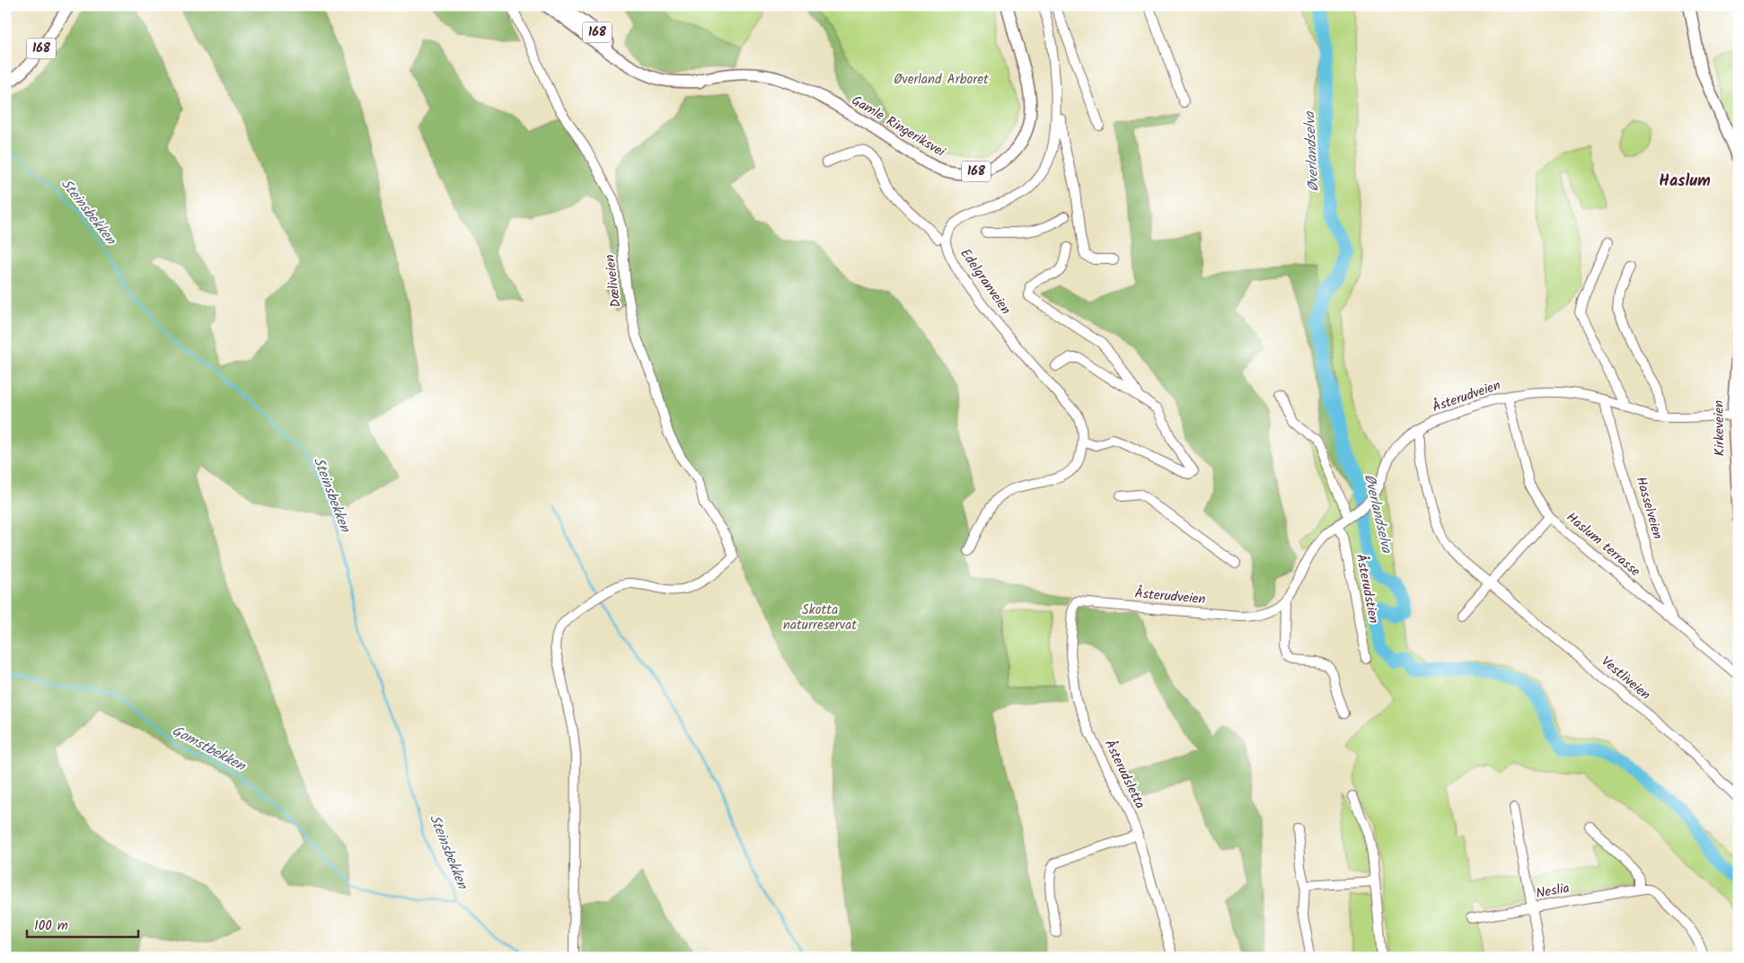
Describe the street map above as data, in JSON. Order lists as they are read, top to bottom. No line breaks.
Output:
{"streets":{"main road":["168","Gamle Ringeriksvei","Kirkeveien"],"street":["Dæliveien","Edelgranveien","Åsterudveien","Hasselveien","Haslum terrasse","Åsterudstien","Vestliveien","Åsterudsletta","Neslia"]},"crossings":[["Åsterudveien","Kirkeveien"],["Åsterudveien","Hasselveien"],["Åsterudveien","Haslum terrasse"],["Åsterudveien","Åsterudstien"],["Åsterudveien","Vestliveien"],["Åsterudveien","Åsterudsletta"],["Hasselveien","Haslum terrasse"]],"districts":["Haslum"],"water":["Øverlandselva","Steinsbekken","Gomstbekken"],"parks":["Øverland Arboret","Skotta naturreservat"],"scale_bar":"100 m"}
